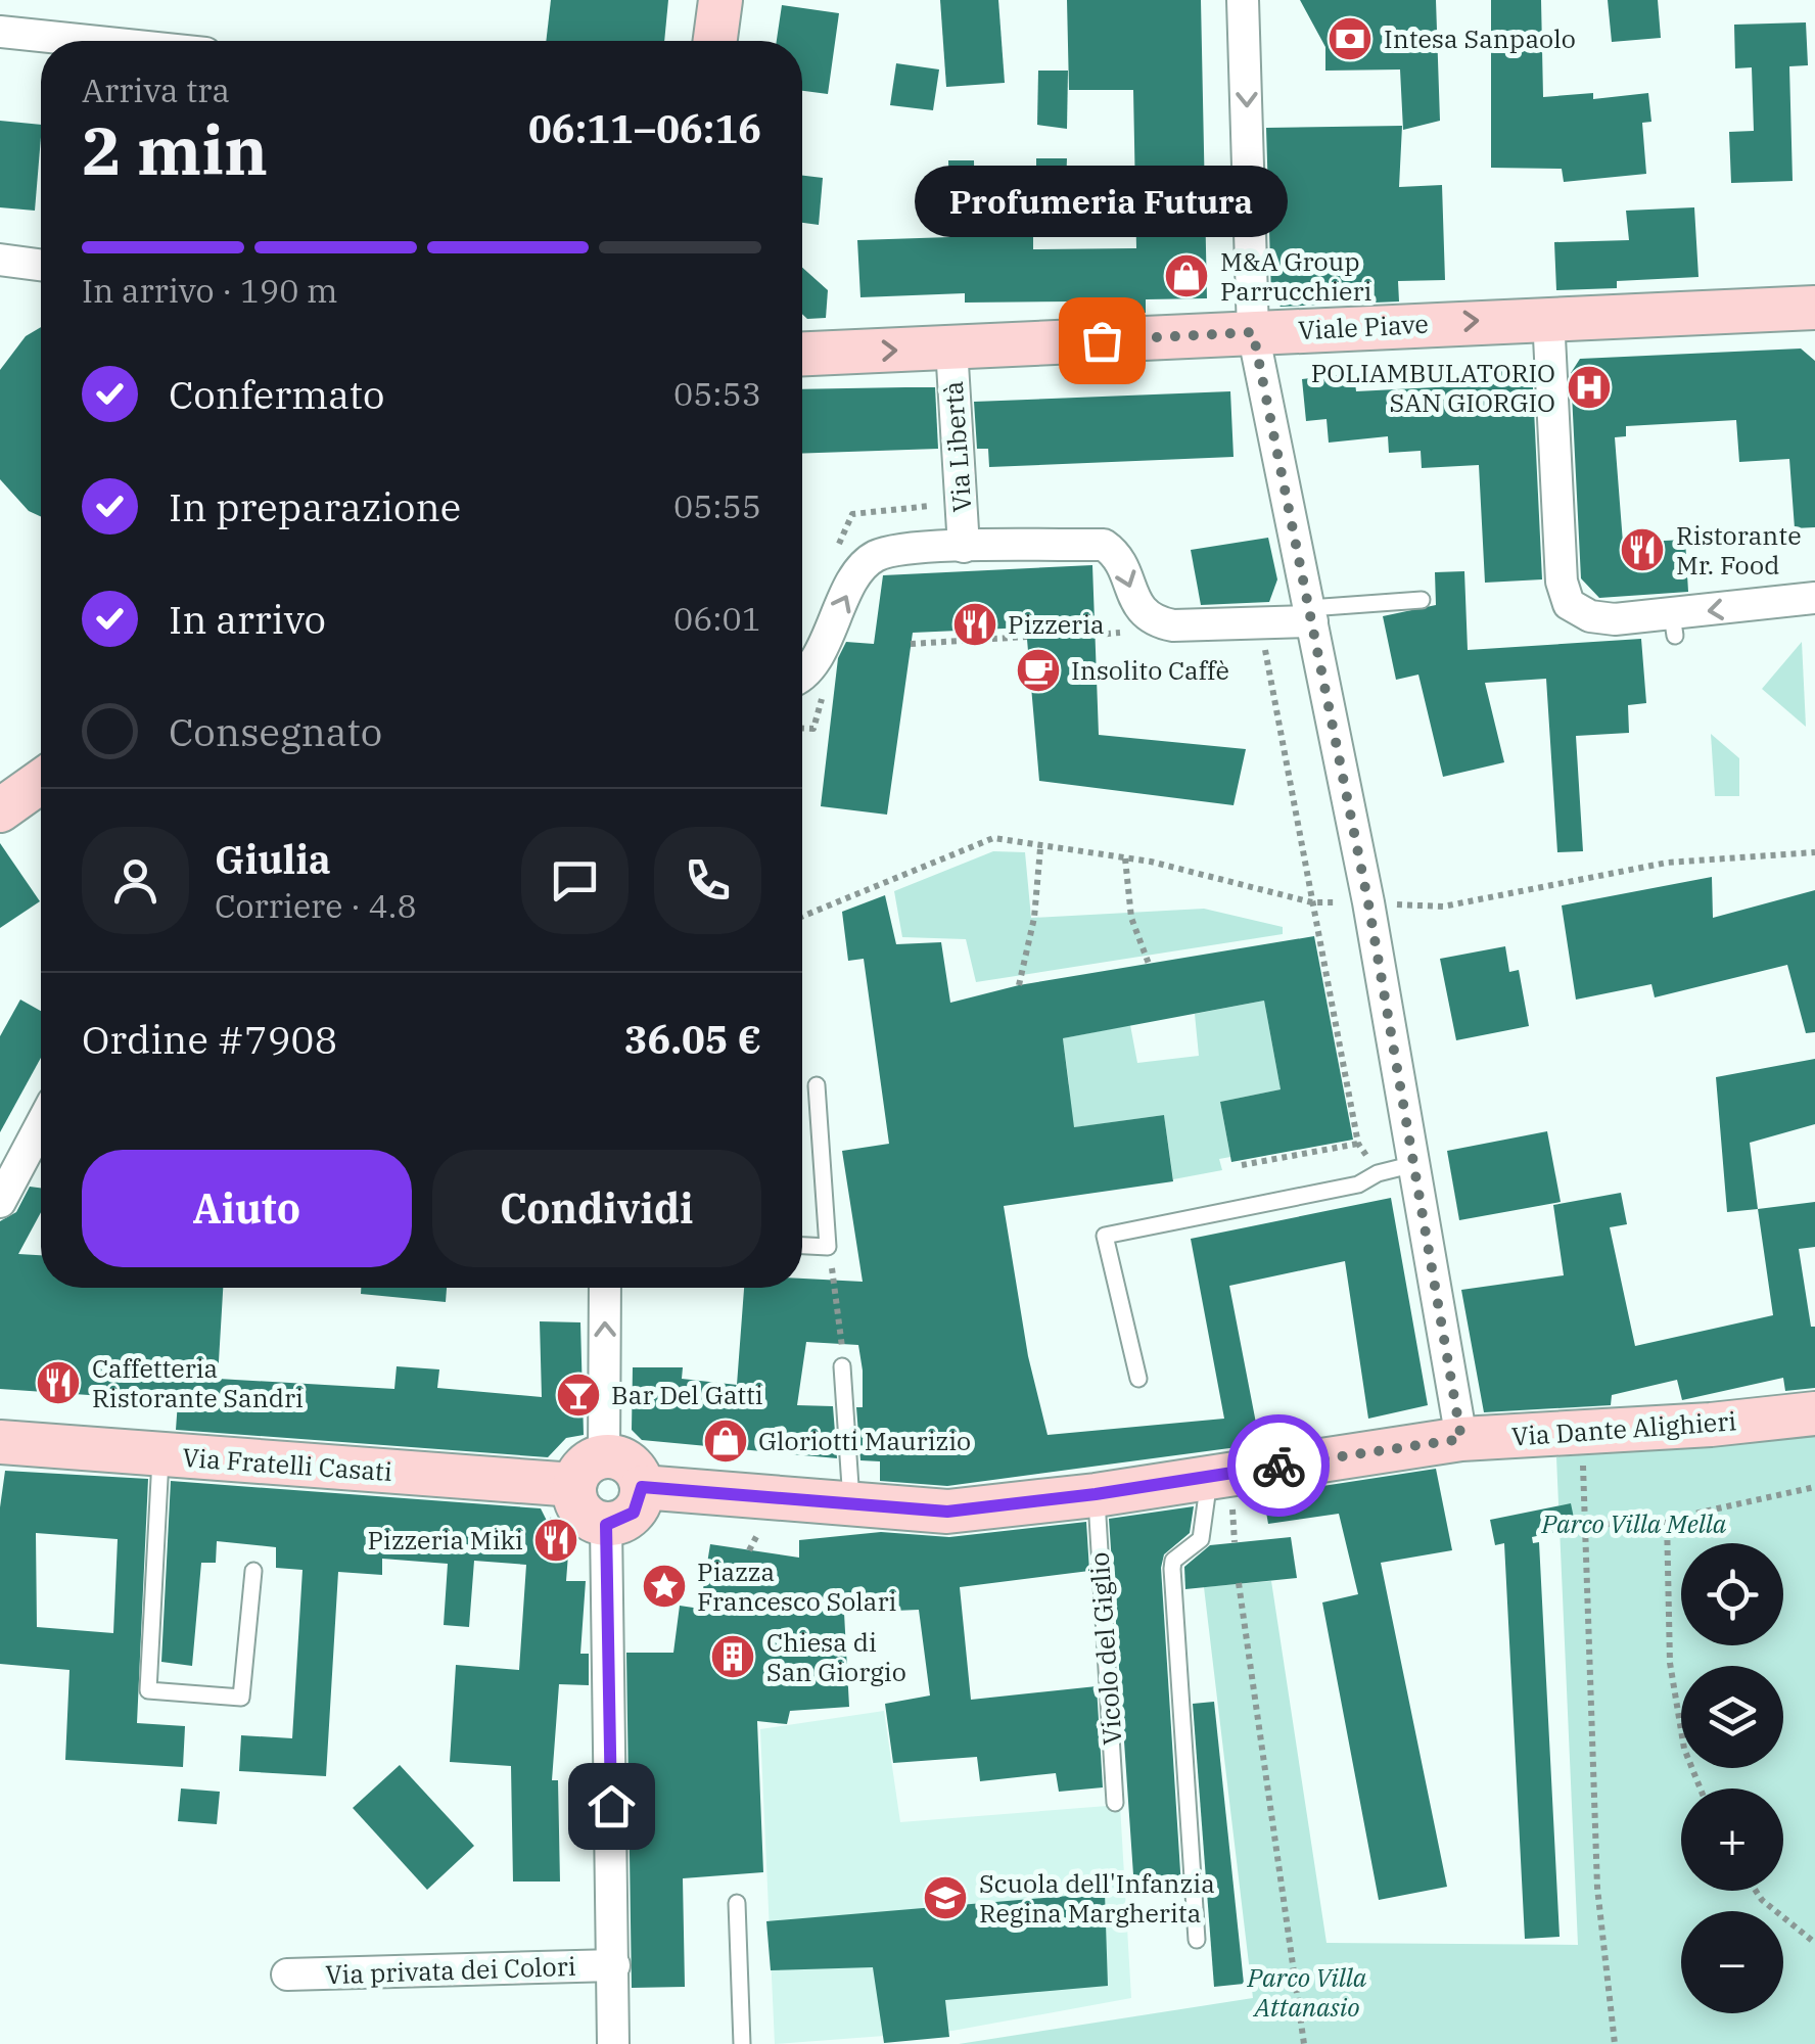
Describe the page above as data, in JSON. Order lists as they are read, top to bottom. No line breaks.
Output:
{"streets":{"street":["Viale Piave","Via Libertà","Via Dante Alighieri","Via Fratelli Casati","Via privata dei Colori"],"lane":["Vicolo del Giglio"]},"crossings":[["Viale Piave","Via Libertà"],["Via Dante Alighieri","Vicolo del Giglio"]],"one_way":["Viale Piave"],"parks":["Parco Villa Mella","Parco Villa Attanasio"],"places":{"bank":["Intesa Sanpaolo"],"shop":["M&A Group Parrucchieri","Gloriotti Maurizio"],"other":["Profumeria Futura"],"hospital":["POLIAMBULATORIO SAN GIORGIO"],"restaurant":["Ristorante Mr. Food","Pizzeria","Caffetteria Ristorante Sandri","Pizzeria Miki"],"cafe":["Insolito Caffè"],"bar":["Bar Del Gatti"],"place":["Piazza Francesco Solari"],"building":["Chiesa di San Giorgio"],"school or university":["Scuola dell'Infanzia Regina Margherita"]},"page":{"heading":["2 min","Arriva tra","06:11–06:16"],"panel":["Giulia","Corriere · 4.8","Ordine #7908","36.05 €"],"bubble":"Profumeria Futura","bar":"In arrivo · 190 m","list":[["Confermato","05:53"],["In preparazione","05:55"],["In arrivo","06:01"],"Consegnato"],"buttons":["Aiuto","Condividi"],"map_buttons":["+","−"]}}
